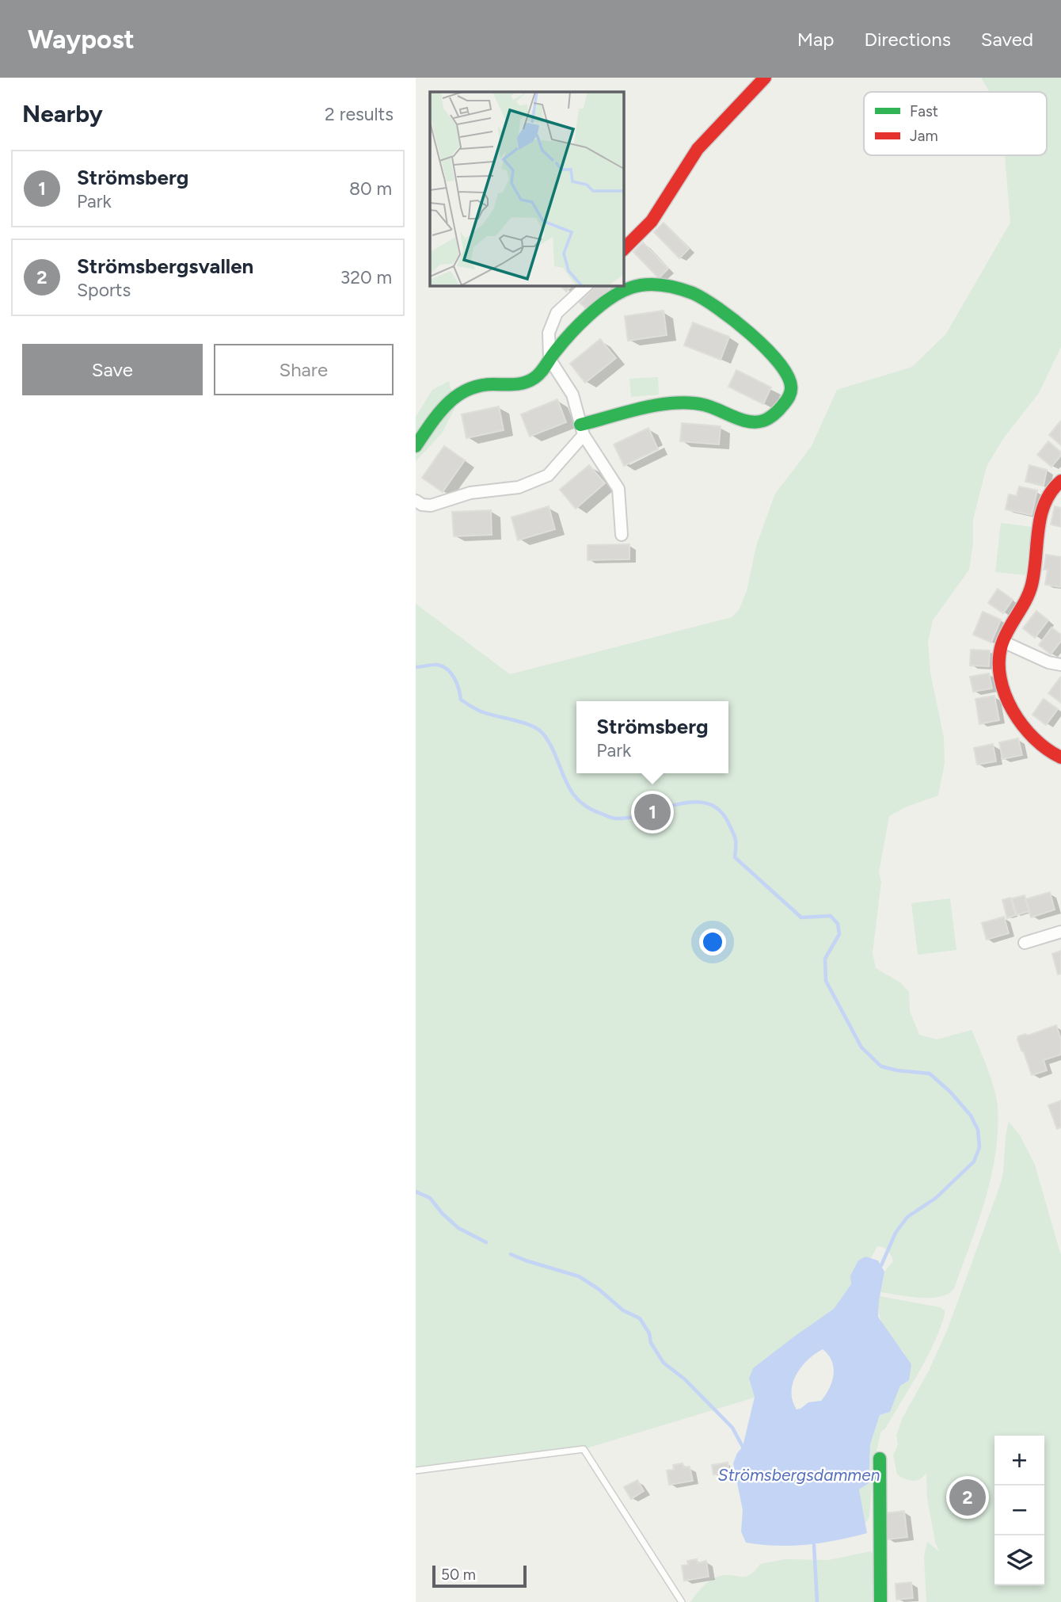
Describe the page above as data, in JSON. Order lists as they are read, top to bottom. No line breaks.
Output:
{"water":["Strömsbergsdammen"],"legend":["Fast","Jam"],"scale_bar":"50 m","page":{"header":"Waypost","nav":["Map","Directions","Saved"],"heading":["Nearby","2 results"],"list":[{"mark":"1","name":"Strömsberg","note":"Park","value":"80 m"},{"mark":"2","name":"Strömsbergsvallen","note":"Sports","value":"320 m"}],"buttons":["Save","Share"],"popup":["Strömsberg","Park"],"pins":["1","2"],"map_buttons":["+","−"],"scale":"50 m"}}
